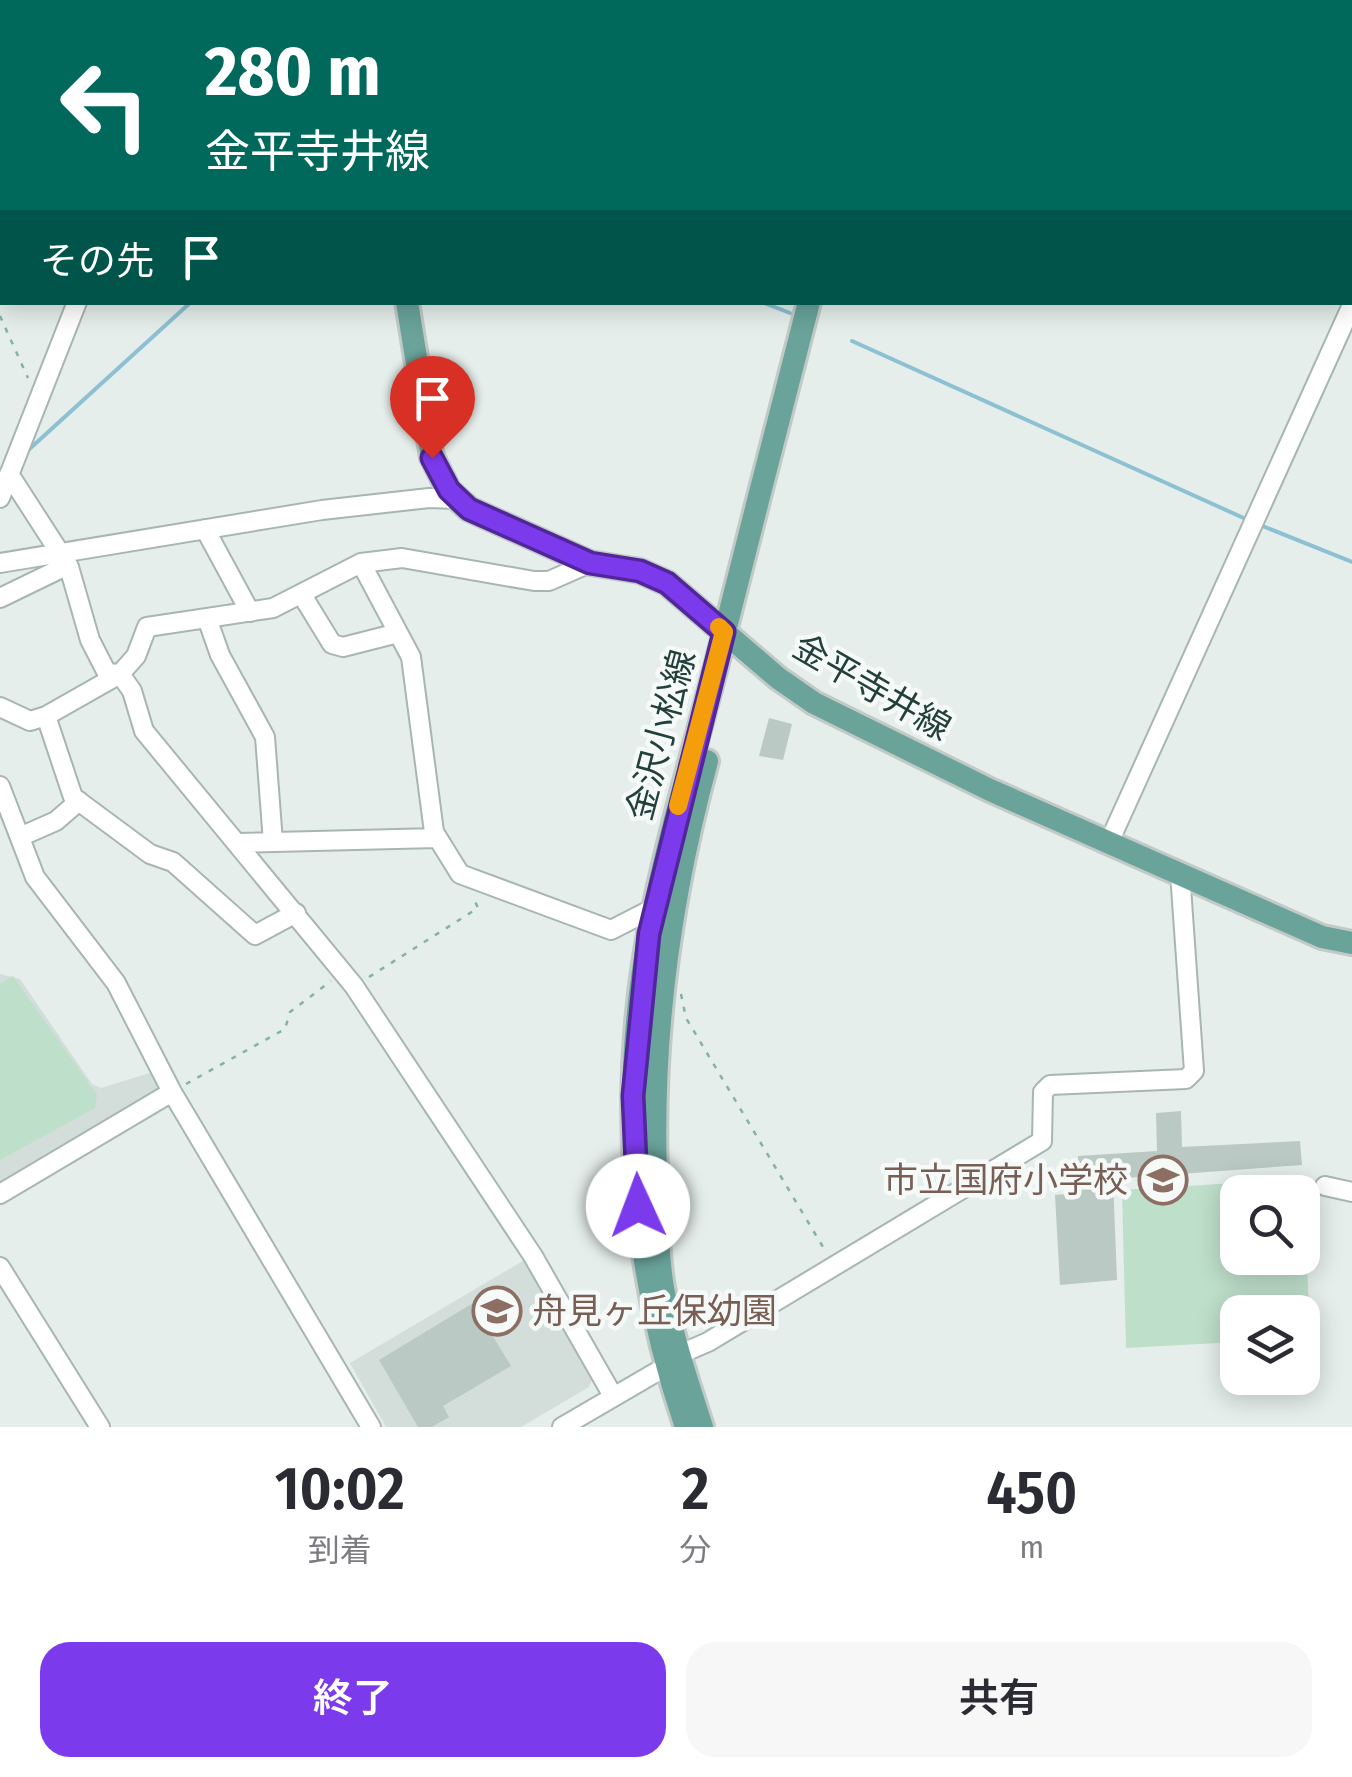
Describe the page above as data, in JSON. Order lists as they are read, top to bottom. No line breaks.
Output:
{"streets":{"main road":["金平寺井線","金沢小松線"]},"crossings":[["金平寺井線","金沢小松線"]],"places":{"school or university":["市立国府小学校","舟見ヶ丘保幼園"]},"page":{"turn":["280 m","金平寺井線"],"then":"その先","eta":["10:02","到着","2","分","450","m"],"buttons":["終了","共有"]}}
